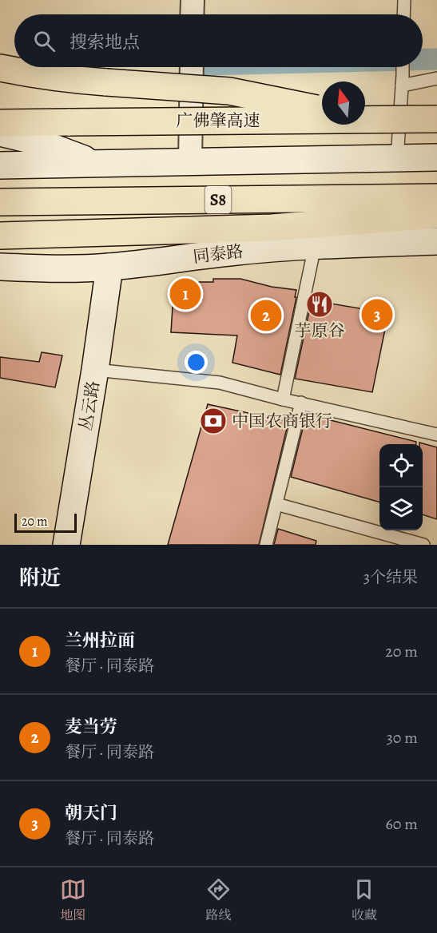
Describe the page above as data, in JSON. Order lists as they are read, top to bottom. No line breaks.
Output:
{"streets":{"highway":["广佛肇高速","S8"],"main road":["同泰路","丛云路"]},"crossings":[["同泰路","丛云路"]],"places":{"restaurant":["芋原谷"],"bank":["中国农商银行"]},"scale_bar":"20 m","north":"top","page":{"search":"搜索地点","pins":["1","3","2"],"scale":"20 m","heading":["附近","3个结果"],"list":[{"mark":"1","name":"兰州拉面","note":"餐厅 · 同泰路","value":"20 m"},{"mark":"2","name":"麦当劳","note":"餐厅 · 同泰路","value":"30 m"},{"mark":"3","name":"朝天门","note":"餐厅 · 同泰路","value":"60 m"}],"nav":["地图","路线","收藏"]}}
